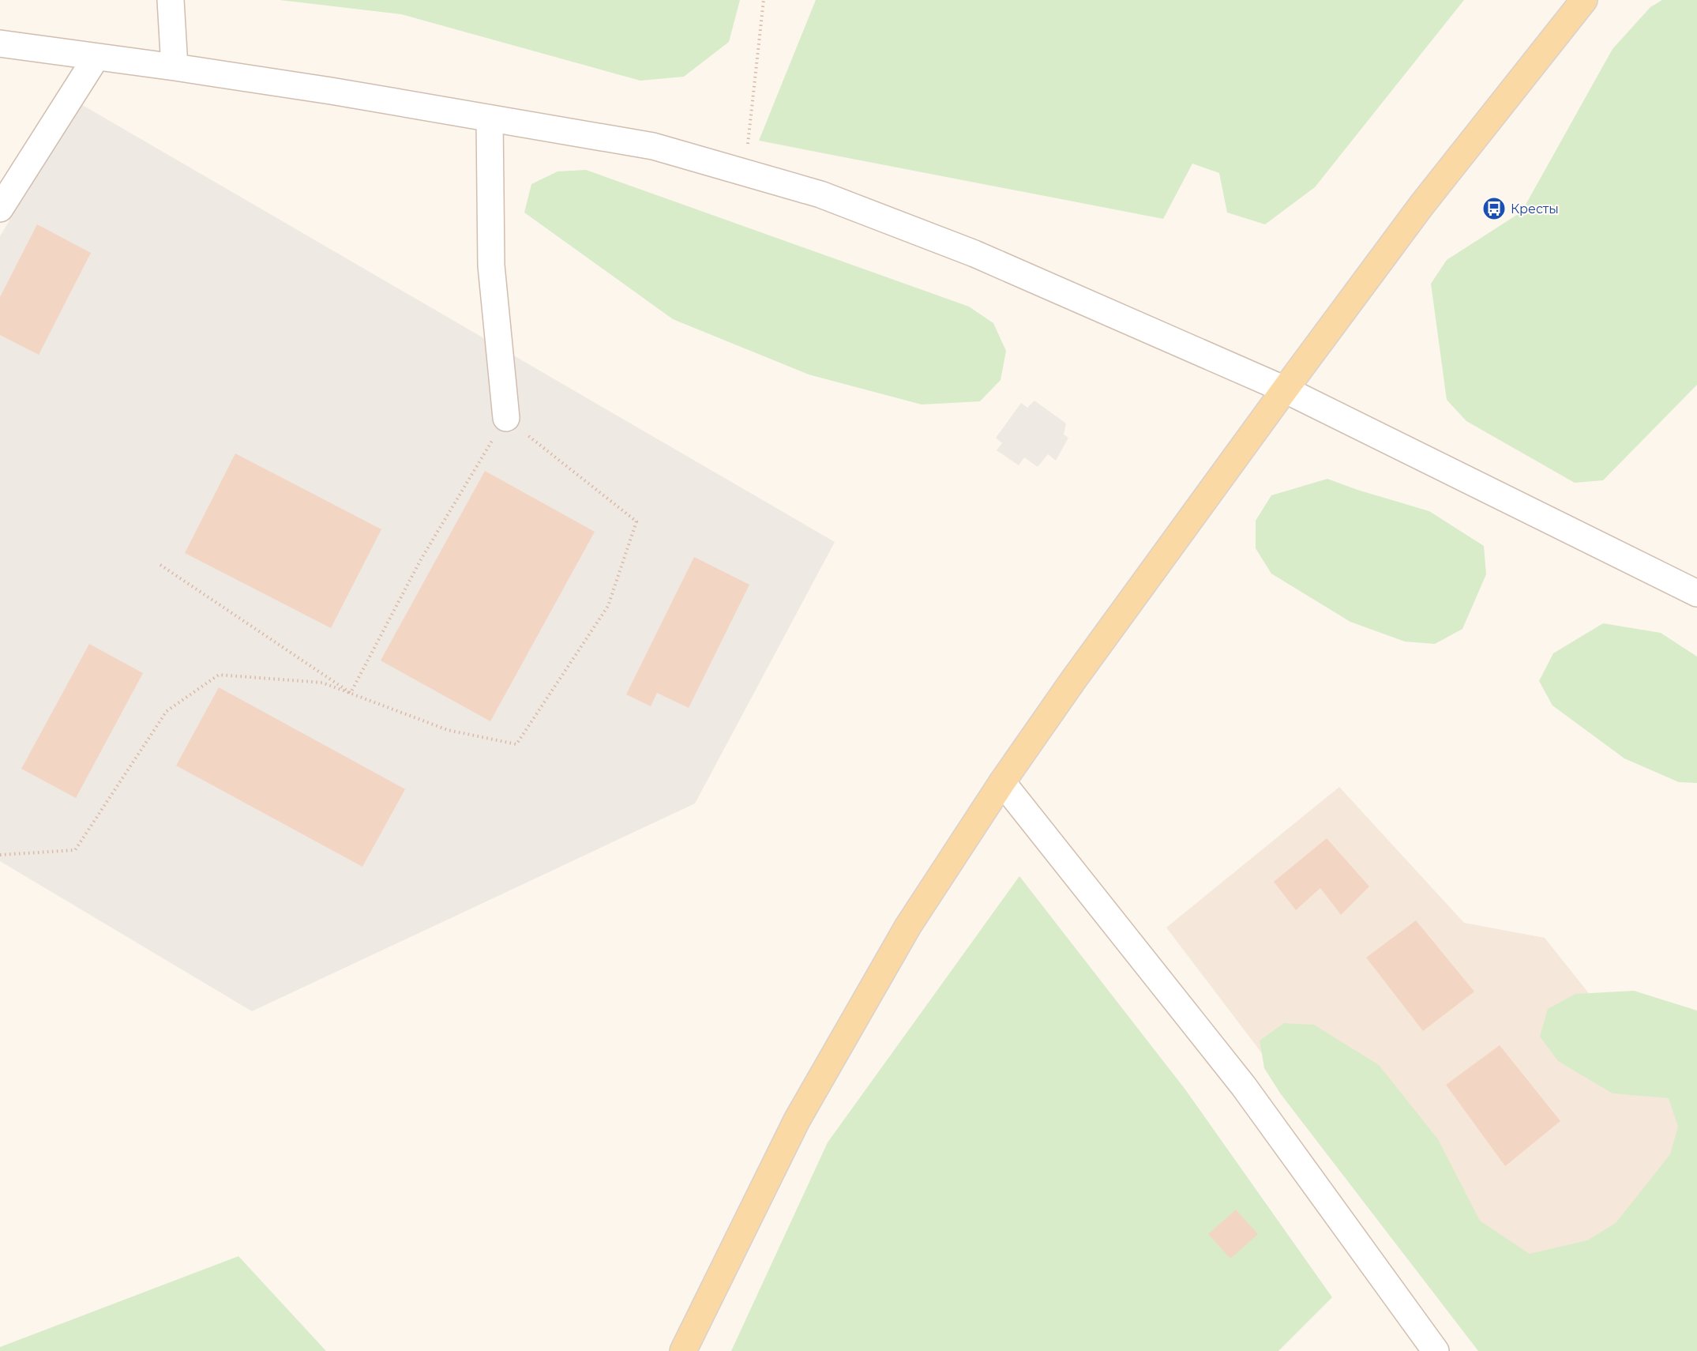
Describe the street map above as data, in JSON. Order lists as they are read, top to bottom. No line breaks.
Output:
{"places":{"bus stop":["Кресты"]}}
